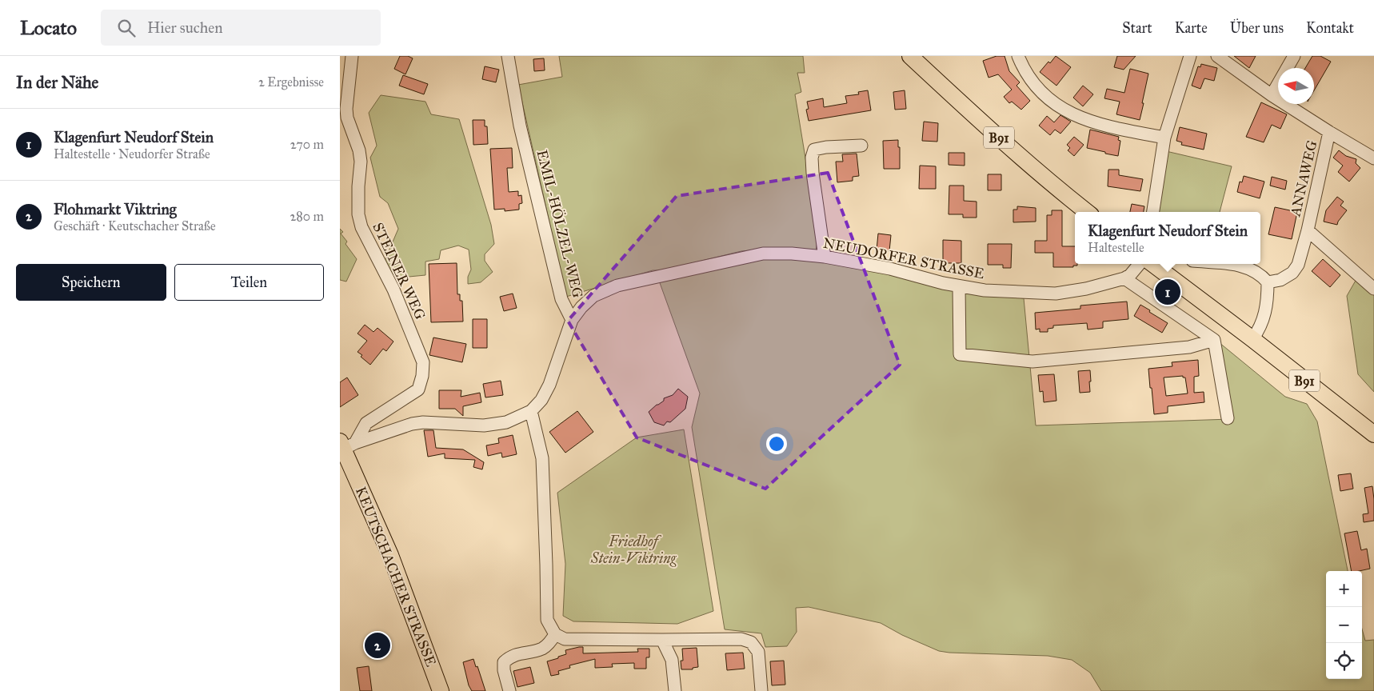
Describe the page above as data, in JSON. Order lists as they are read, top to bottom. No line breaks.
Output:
{"streets":{"main road":["B91","KEUTSCHACHER STRASSE"],"street":["ANNAWEG","EMIL-HÖLZEL-WEG","NEUDORFER STRASSE","STEINER WEG"]},"crossings":[["EMIL-HÖLZEL-WEG","NEUDORFER STRASSE"],["EMIL-HÖLZEL-WEG","STEINER WEG"],["EMIL-HÖLZEL-WEG","KEUTSCHACHER STRASSE"],["STEINER WEG","KEUTSCHACHER STRASSE"]],"parks":["Friedhof Stein-Viktring"],"north":"left","page":{"header":"Locato","search":"Hier suchen","nav":["Start","Karte","Über uns","Kontakt"],"heading":["In der Nähe","2 Ergebnisse"],"list":[{"mark":"1","name":"Klagenfurt Neudorf Stein","note":"Haltestelle · Neudorfer Straße","value":"270 m"},{"mark":"2","name":"Flohmarkt Viktring","note":"Geschäft · Keutschacher Straße","value":"280 m"}],"popup":["Klagenfurt Neudorf Stein","Haltestelle"],"buttons":["Speichern","Teilen"],"pins":["1","2"],"map_buttons":["+","−"]}}
